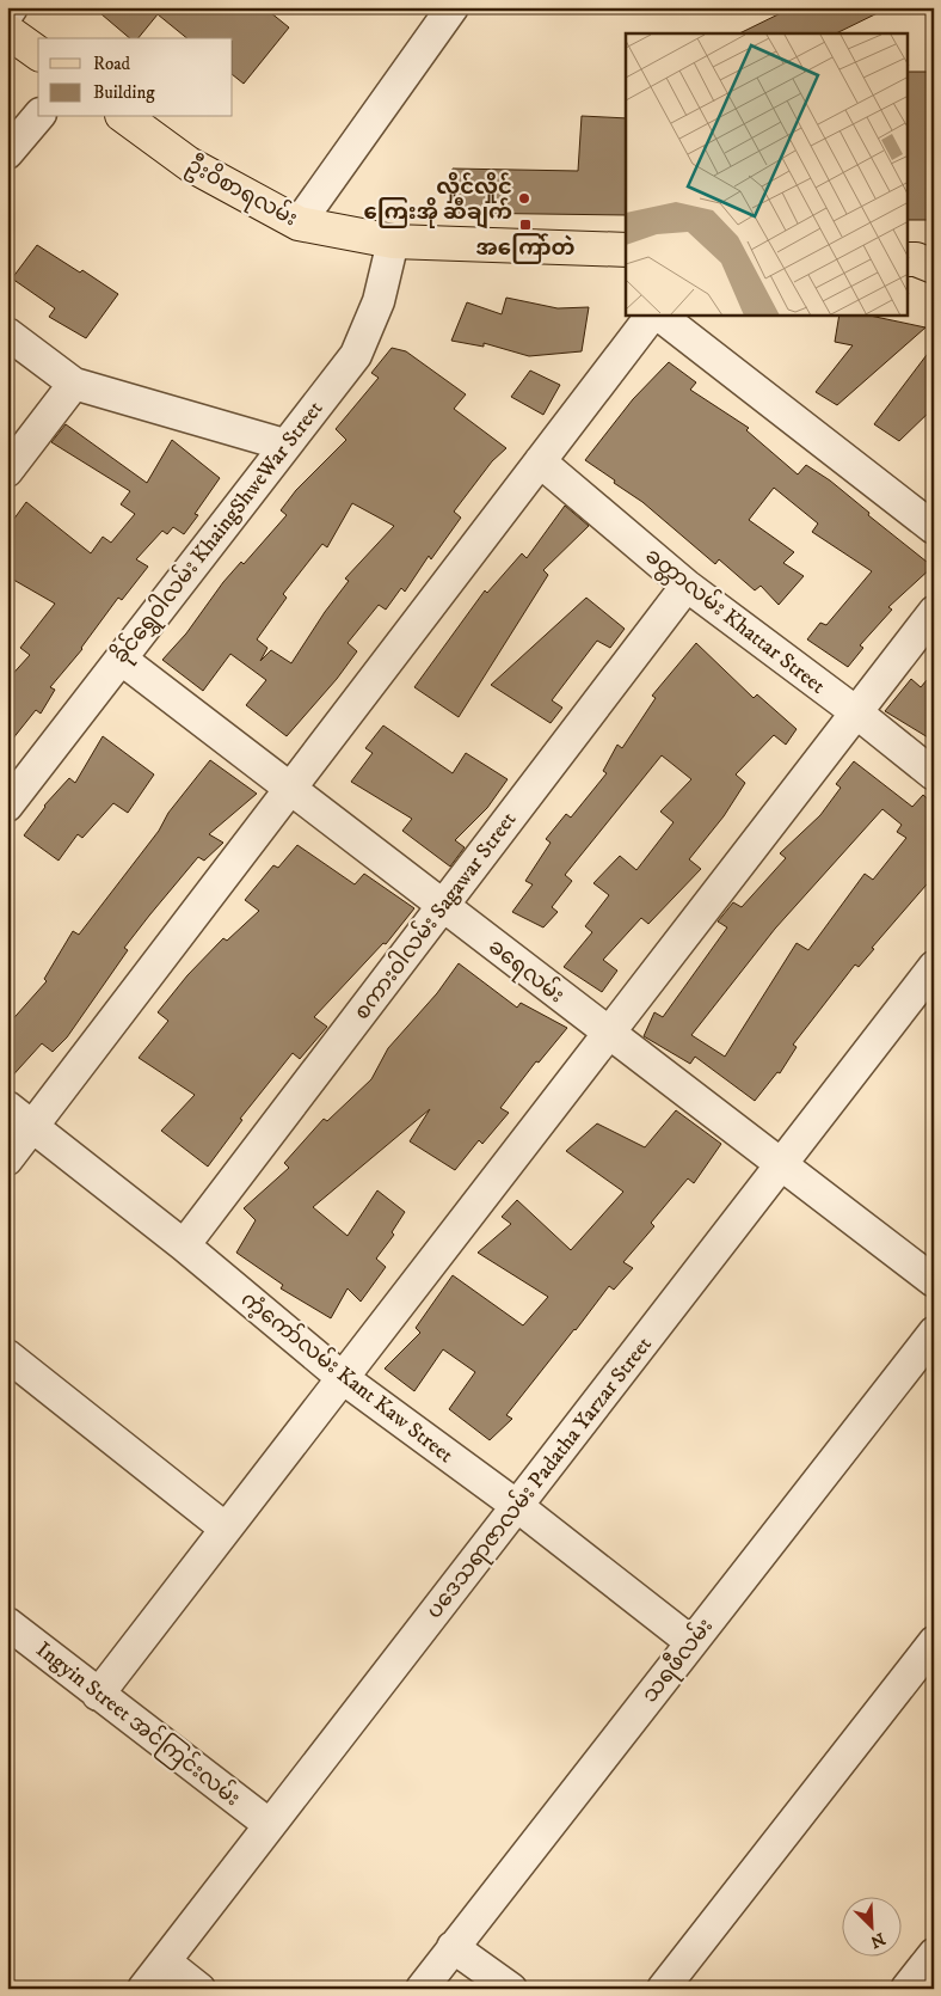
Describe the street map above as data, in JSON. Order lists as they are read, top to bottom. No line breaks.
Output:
{"streets":{"main road":["ဦးဝိစာရလမ်း"],"street":["ခိုင်ရွှေဝါလမ်း KhaingShweWar Street","ခတ္တာလမ်း Khattar Street","စကားဝါလမ်း Sagawar Street","ခရေလမ်း","ကံ့ကော်လမ်း Kant Kaw Street","ပဒေသရာဇာလမ်း Padatha Yarzar Street","သရဖီလမ်း","Ingyin Street အင်ကြင်းလမ်း"]},"crossings":[["ဦးဝိစာရလမ်း","ခိုင်ရွှေဝါလမ်း KhaingShweWar Street"],["ခိုင်ရွှေဝါလမ်း KhaingShweWar Street","ခရေလမ်း"],["ခတ္တာလမ်း Khattar Street","စကားဝါလမ်း Sagawar Street"],["စကားဝါလမ်း Sagawar Street","ခရေလမ်း"],["စကားဝါလမ်း Sagawar Street","ကံ့ကော်လမ်း Kant Kaw Street"],["ခရေလမ်း","ပဒေသရာဇာလမ်း Padatha Yarzar Street"],["ကံ့ကော်လမ်း Kant Kaw Street","ပဒေသရာဇာလမ်း Padatha Yarzar Street"],["ကံ့ကော်လမ်း Kant Kaw Street","သရဖီလမ်း"],["ပဒေသရာဇာလမ်း Padatha Yarzar Street","Ingyin Street အင်ကြင်းလမ်း"]],"places":{"other":["လှိုင်လှိုင် ကြေးအို ဆီချက်"],"transit":["အကြော်တဲ"]},"legend":["Road","Building"],"north":"bottom right"}
